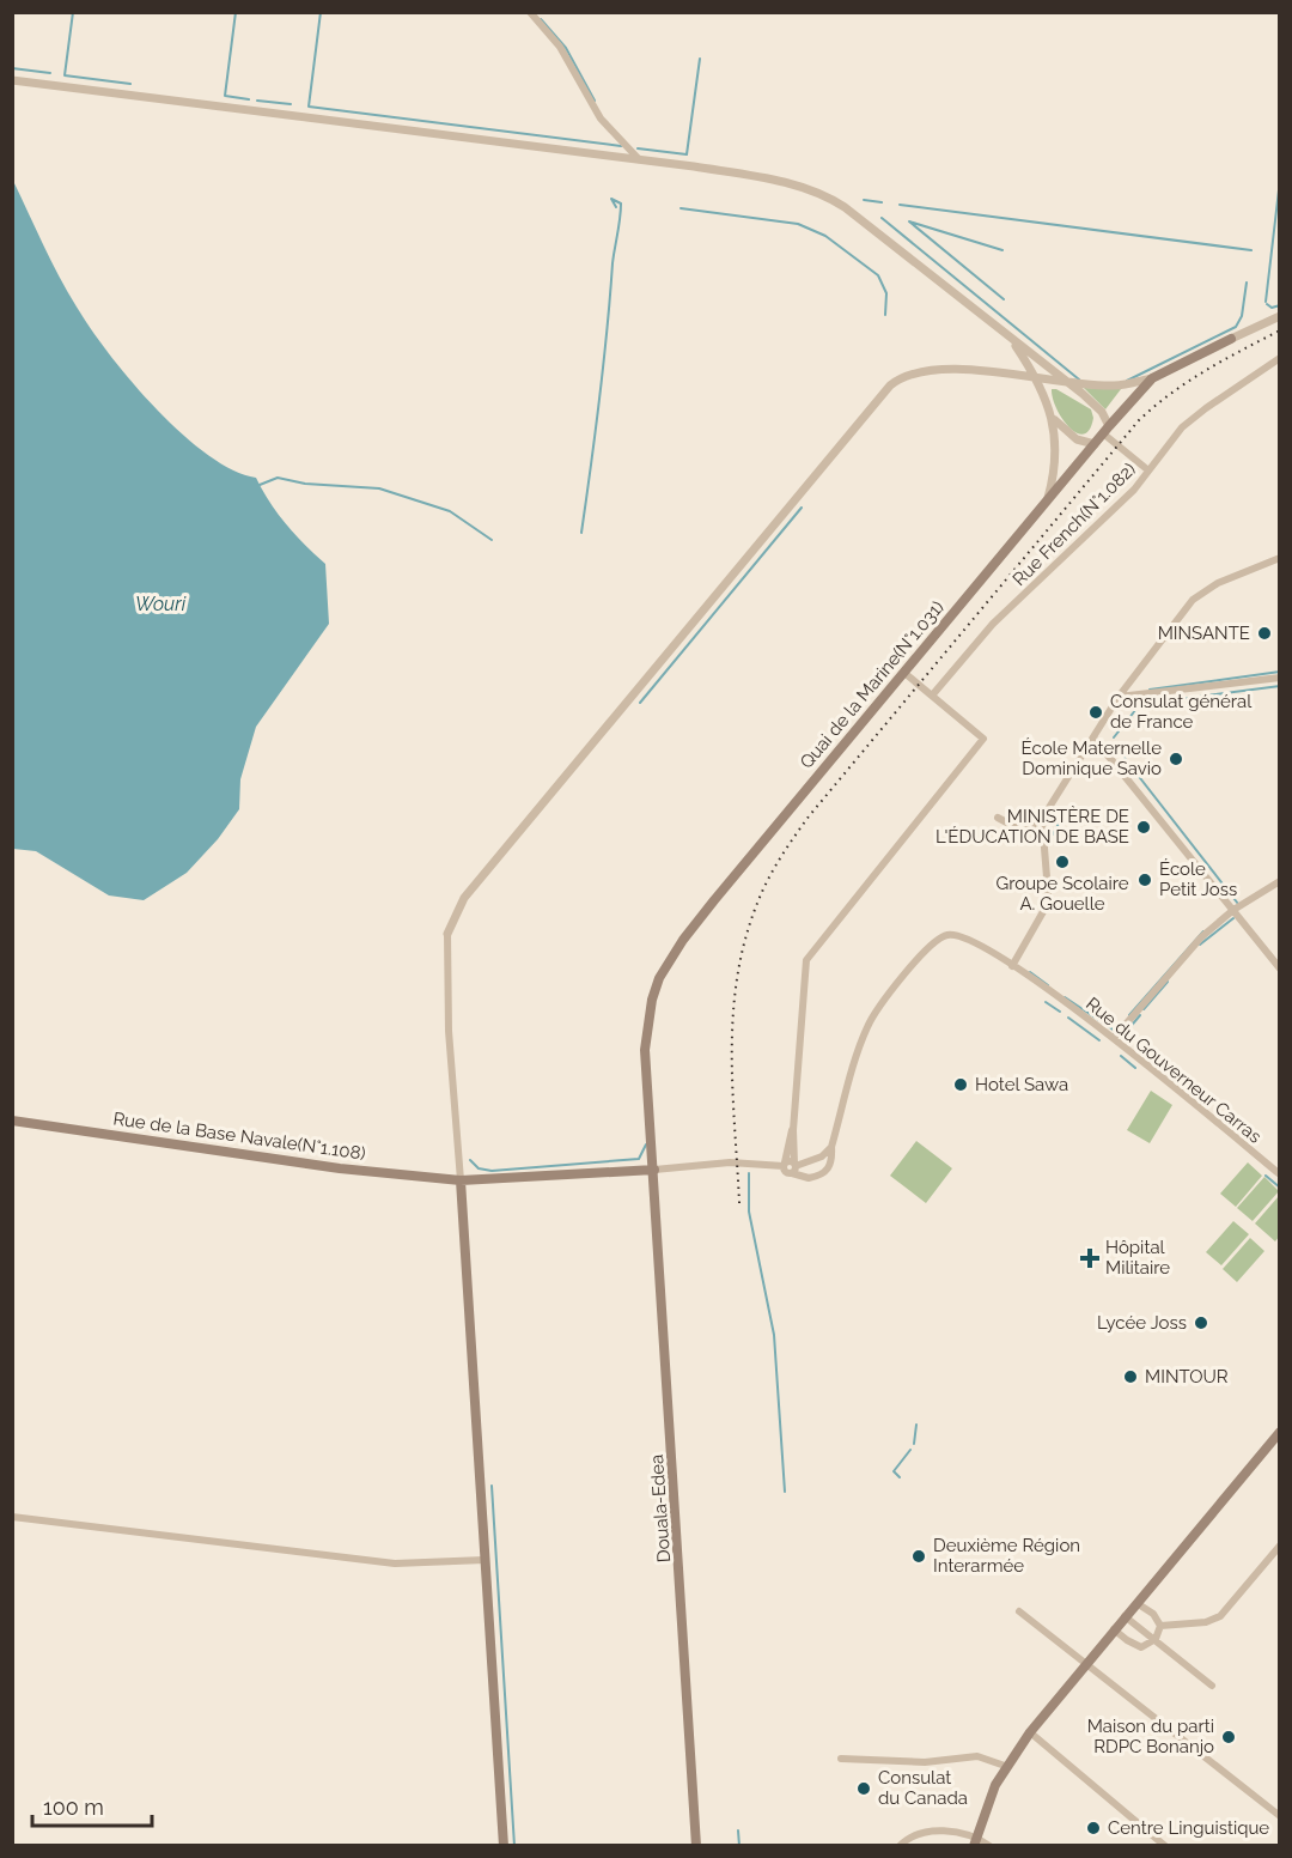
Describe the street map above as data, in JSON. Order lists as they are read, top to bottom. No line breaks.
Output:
{"streets":{"main road":["Quai de la Marine(N°1.031)","Rue de la Base Navale(N°1.108)","Douala-Edea"],"street":["Rue French(N°1.082)","Rue du Gouverneur Carras"]},"crossings":[["Quai de la Marine(N°1.031)","Douala-Edea"]],"water":["Wouri"],"places":{"other":["MINSANTE","Consulat général de France","École Maternelle Dominique Savio","MINISTÈRE DE L'ÉDUCATION DE BASE","Groupe Scolaire A. Gouelle","École Petit Joss","Hotel Sawa","Lycée Joss","MINTOUR","Deuxième Région Interarmée","Maison du parti RDPC Bonanjo","Consulat du Canada","Centre Linguistique"],"health":["Hôpital Militaire"]},"scale_bar":"100 m"}
